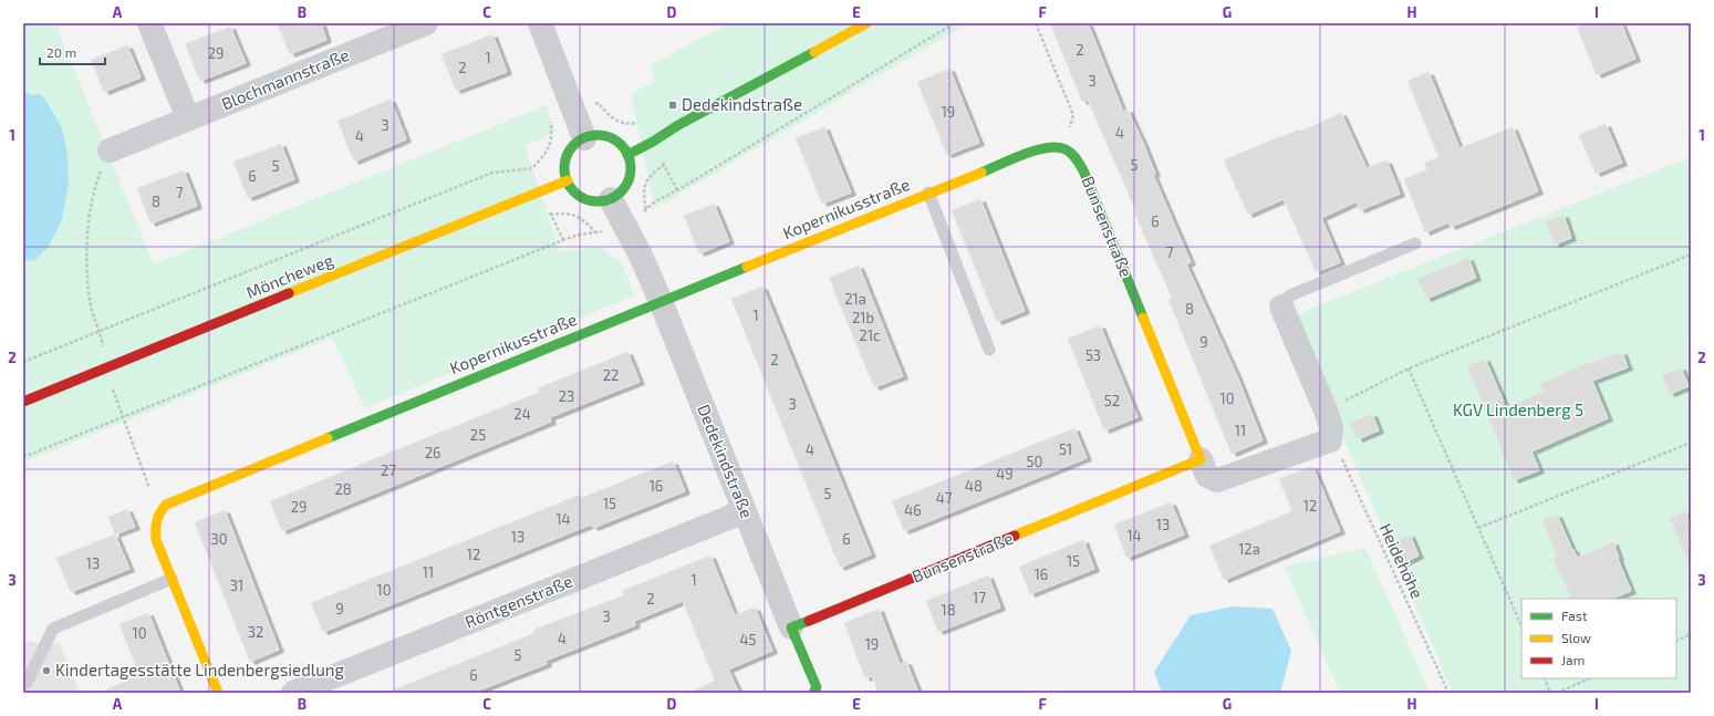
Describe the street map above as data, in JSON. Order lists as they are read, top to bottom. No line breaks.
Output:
{"streets":{"street":["Blochmannstraße","Kopernikusstraße","Bunsenstraße","Möncheweg","Dedekindstraße","Röntgenstraße"],"path":["Heidehöhe"]},"crossings":[["Kopernikusstraße","Bunsenstraße"],["Kopernikusstraße","Dedekindstraße"],["Bunsenstraße","Dedekindstraße"],["Bunsenstraße","Heidehöhe"],["Möncheweg","Dedekindstraße"],["Dedekindstraße","Röntgenstraße"]],"parks":["KGV Lindenberg 5"],"places":{"transit":["Dedekindstraße"],"other":["Kindertagesstätte Lindenbergsiedlung"]},"house_numbers":["2","29","1","2","3","19","3","4","4","5","5","6","7","8","6","7","21a","8","1","21b","21c","9","53","2","22","23","10","52","3","24","11","25","4","51","26","50","27","49","16","48","28","5","47","15","12","29","46","14","13","14","13","30","6","12a","12","15","13","11","16","1","31","10","17","2","9","18","3","32","10","4","45","19","5","6"],"legend":["Fast","Slow","Jam"],"scale_bar":"20 m","grid":{"columns":["A","B","C","D","E","F","G","H","I"],"rows":["1","2","3"]}}
